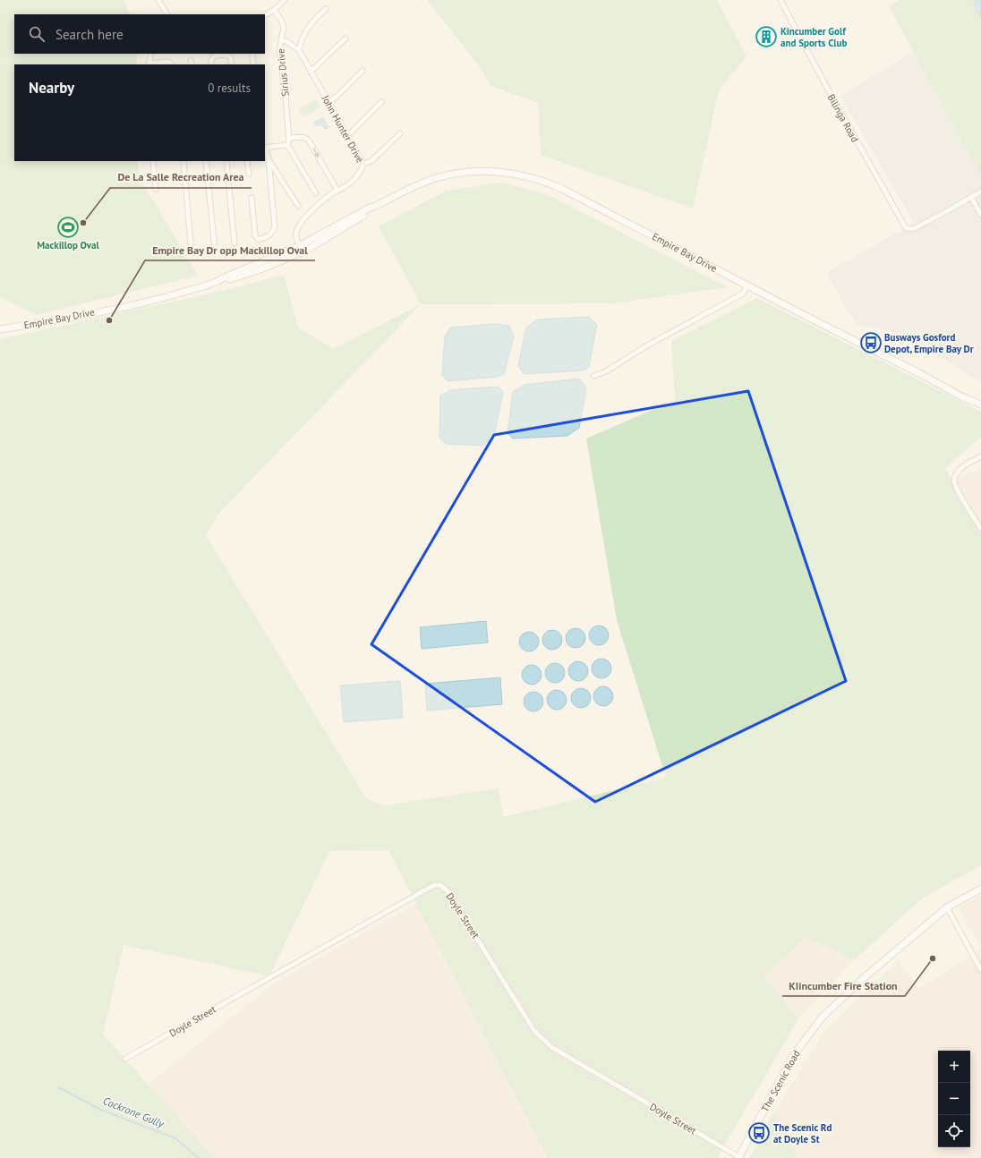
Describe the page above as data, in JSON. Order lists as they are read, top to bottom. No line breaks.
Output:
{"streets":{"main road":["Empire Bay Drive","The Scenic Road"],"street":["Sirius Drive","Bilinga Road","John Hunter Drive","Doyle Street"]},"crossings":[["Sirius Drive","John Hunter Drive"],["John Hunter Drive","Empire Bay Drive"],["Doyle Street","The Scenic Road"]],"water":["Cockrone Gully"],"places":{"building":["Kincumber Golf and Sports Club"],"other":["De La Salle Recreation Area","Empire Bay Dr opp Mackillop Oval","KIincumber Fire Station"],"sports":["Mackillop Oval"],"bus stop":["Busways Gosford Depot, Empire Bay Dr","The Scenic Rd at Doyle St"]},"page":{"search":"Search here","heading":["Nearby","0 results"],"map_buttons":["+","−"]}}
